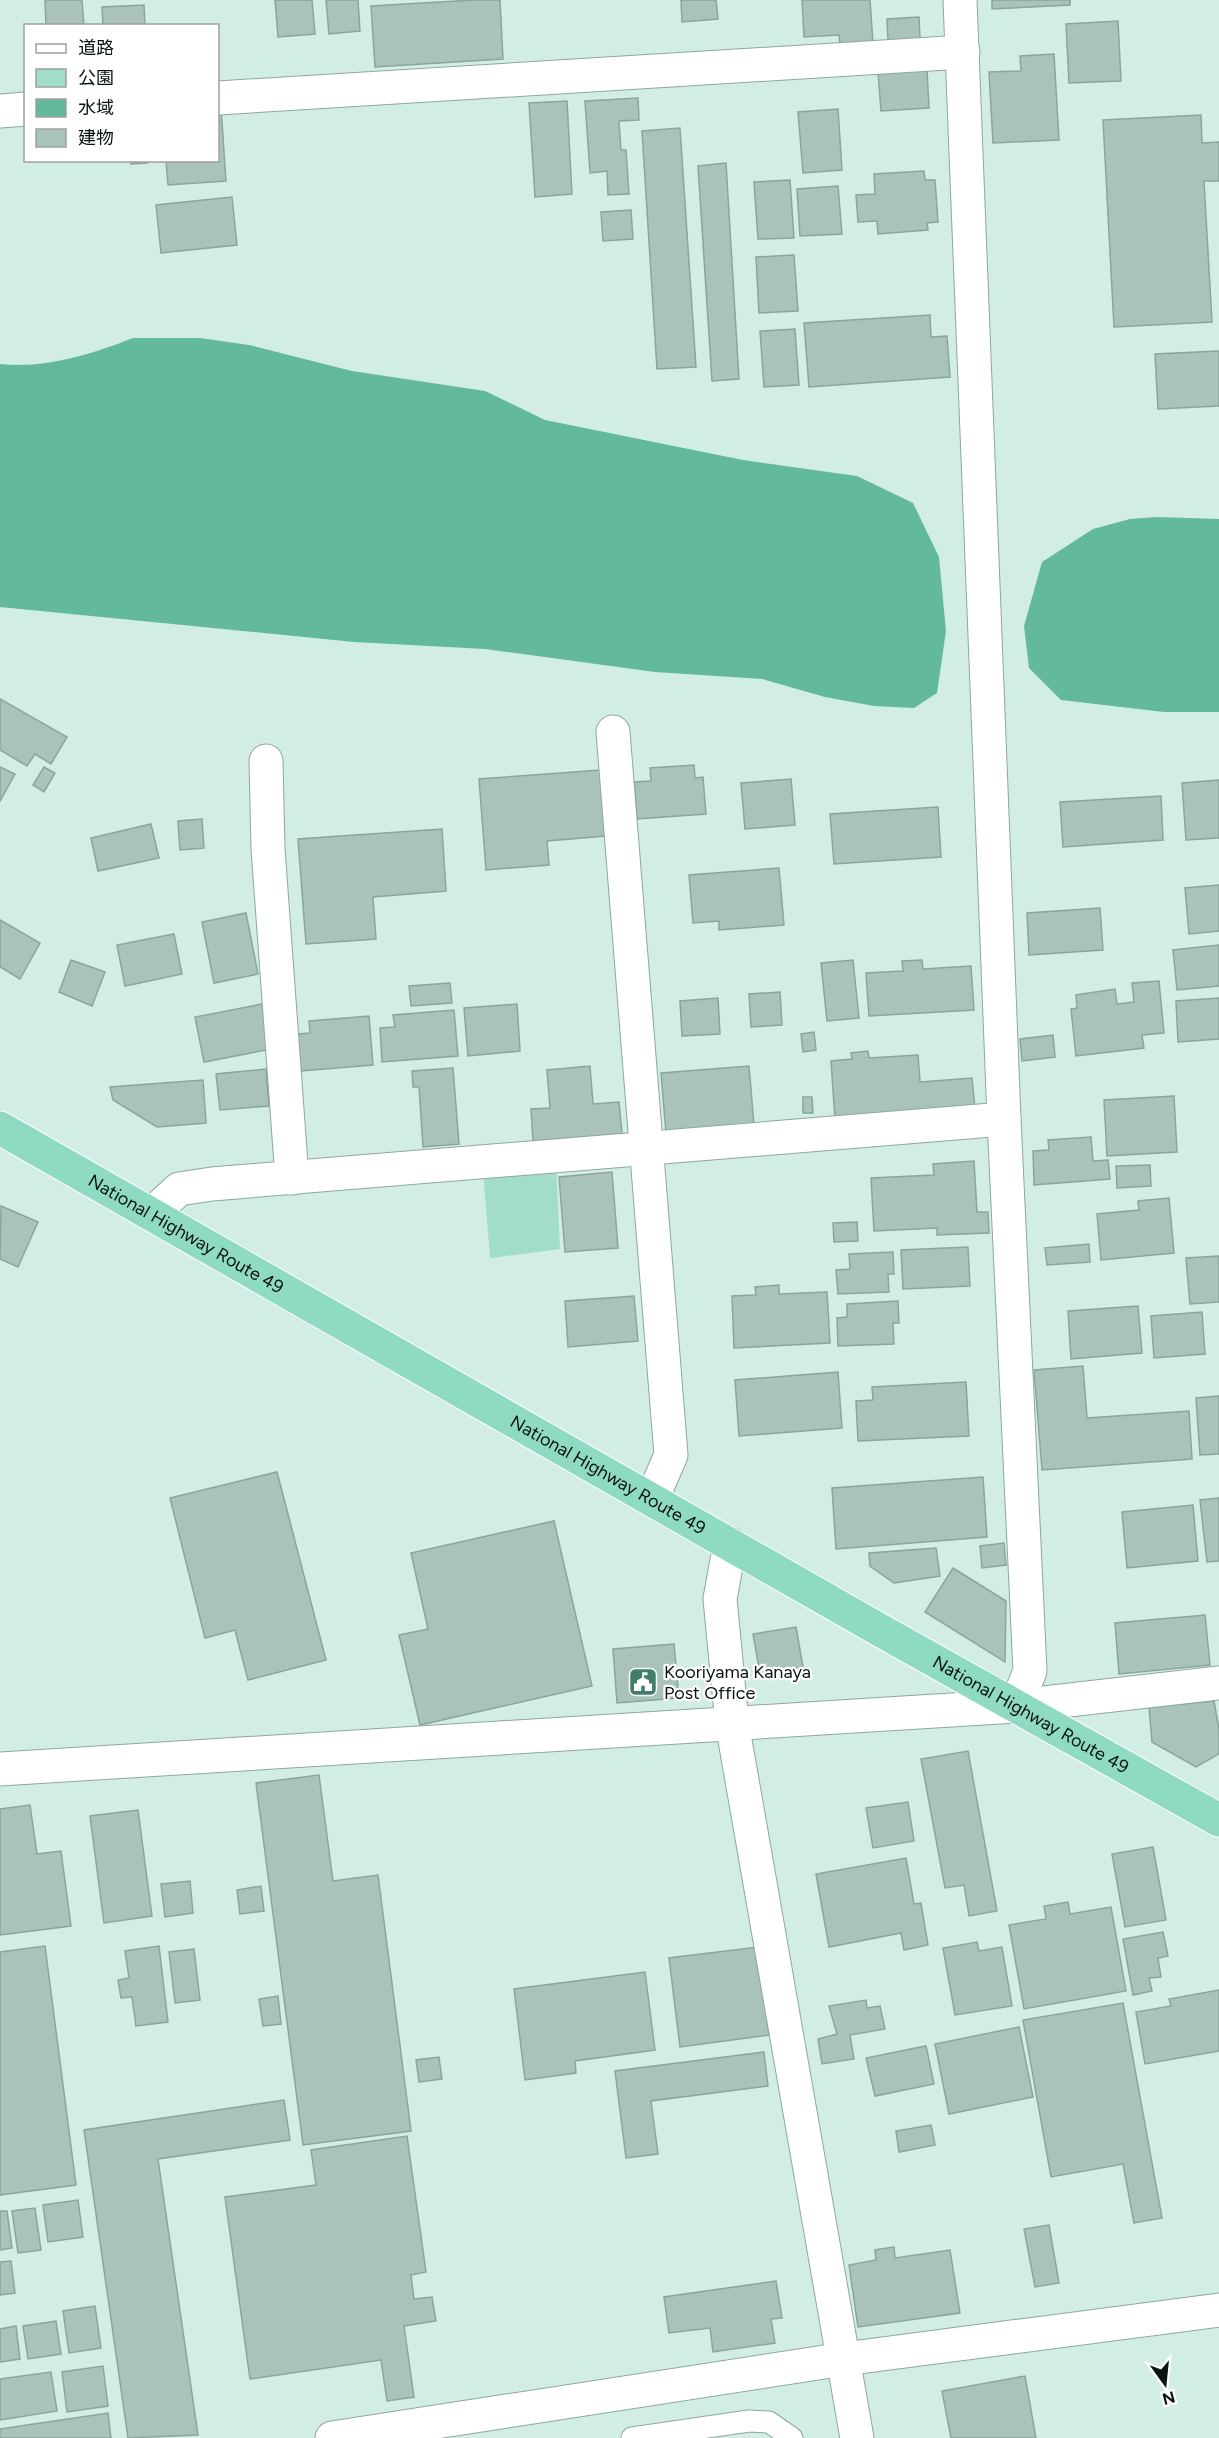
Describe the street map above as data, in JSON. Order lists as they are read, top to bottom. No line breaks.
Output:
{"streets":{"highway":["National Highway Route 49"]},"places":{"public building":["Kooriyama Kanaya Post Office"]},"legend":["道路","公園","水域","建物"],"north":"bottom"}
